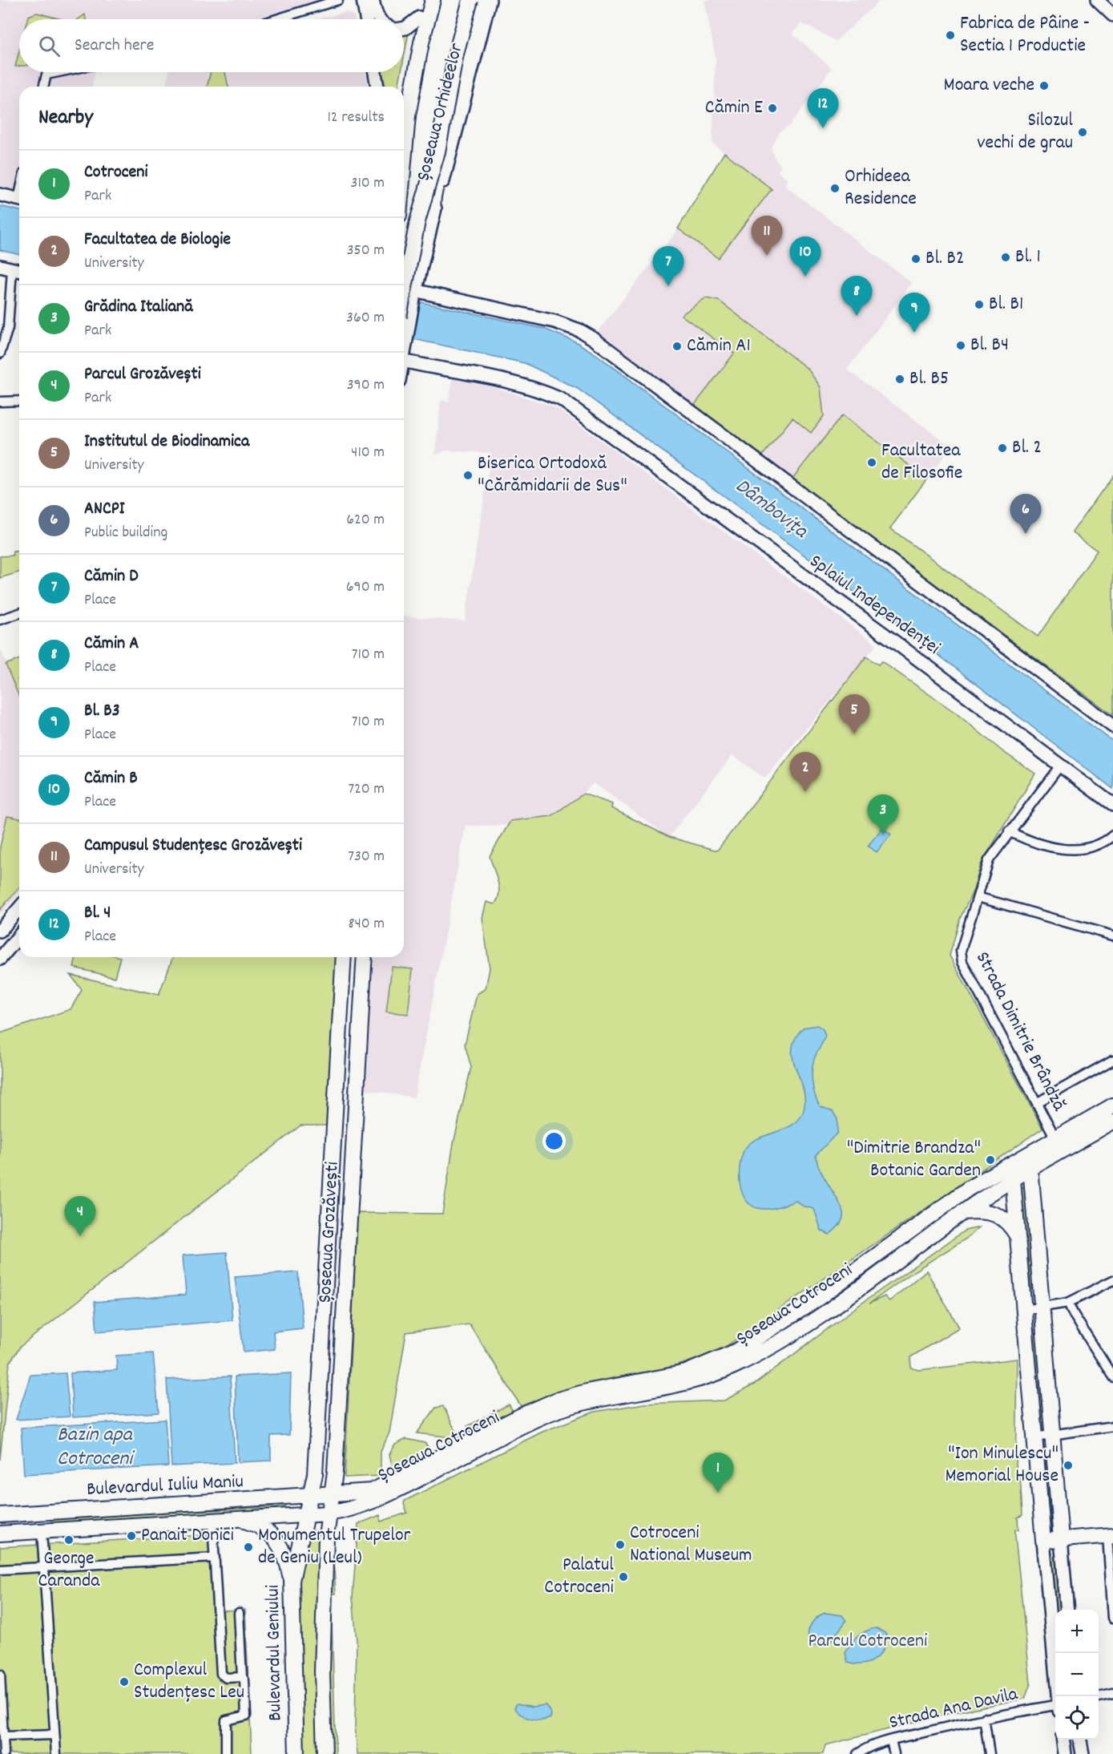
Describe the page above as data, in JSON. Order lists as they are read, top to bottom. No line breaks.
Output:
{"streets":{"main road":["Șoseaua Orhideelor","Splaiul Independenței","Șoseaua Grozăvești","Șoseaua Cotroceni","Bulevardul Iuliu Maniu","Bulevardul Geniului"],"street":["Strada Dimitrie Brândză","Strada Ana Davila"]},"crossings":[["Splaiul Independenței","Strada Dimitrie Brândză"],["Strada Dimitrie Brândză","Șoseaua Cotroceni"],["Șoseaua Grozăvești","Șoseaua Cotroceni"],["Șoseaua Grozăvești","Bulevardul Iuliu Maniu"],["Șoseaua Grozăvești","Bulevardul Geniului"],["Șoseaua Cotroceni","Bulevardul Iuliu Maniu"],["Șoseaua Cotroceni","Bulevardul Geniului"],["Bulevardul Iuliu Maniu","Bulevardul Geniului"]],"water":["Dâmbovița","Bazin apa Cotroceni"],"parks":["Parcul Cotroceni"],"places":["Fabrica de Pâine - Sectia 1 Productie","Moara veche","Cămin E","Silozul vechi de grau","Orhideea Residence","Bl. 1","Bl. B2","Bl. B1","Bl. B4","Cămin A1","Bl. B5","Bl. 2","Facultatea de Filosofie","Biserica Ortodoxă \"Cărămidarii de Sus\"","\"Dimitrie Brandza\" Botanic Garden","\"Ion Minulescu\" Memorial House","Panait Donici","George Caranda","Cotroceni National Museum","Monumentul Trupelor de Geniu (Leul)","Palatul Cotroceni","Complexul Studențesc Leu"],"page":{"search":"Search here","heading":["Nearby","12 results"],"pins":["12","11","10","7","8","9","6","5","2","3","4","1"],"list":[{"mark":"1","name":"Cotroceni","note":"Park","value":"310 m"},{"mark":"2","name":"Facultatea de Biologie","note":"University","value":"350 m"},{"mark":"3","name":"Grădina Italiană","note":"Park","value":"360 m"},{"mark":"4","name":"Parcul Grozăvești","note":"Park","value":"390 m"},{"mark":"5","name":"Institutul de Biodinamica","note":"University","value":"410 m"},{"mark":"6","name":"ANCPI","note":"Public building","value":"620 m"},{"mark":"7","name":"Cămin D","note":"Place","value":"690 m"},{"mark":"8","name":"Cămin A","note":"Place","value":"710 m"},{"mark":"9","name":"Bl. B3","note":"Place","value":"710 m"},{"mark":"10","name":"Cămin B","note":"Place","value":"720 m"},{"mark":"11","name":"Campusul Studențesc Grozăvești","note":"University","value":"730 m"},{"mark":"12","name":"Bl. 4","note":"Place","value":"840 m"}],"map_buttons":["+","−"]}}
